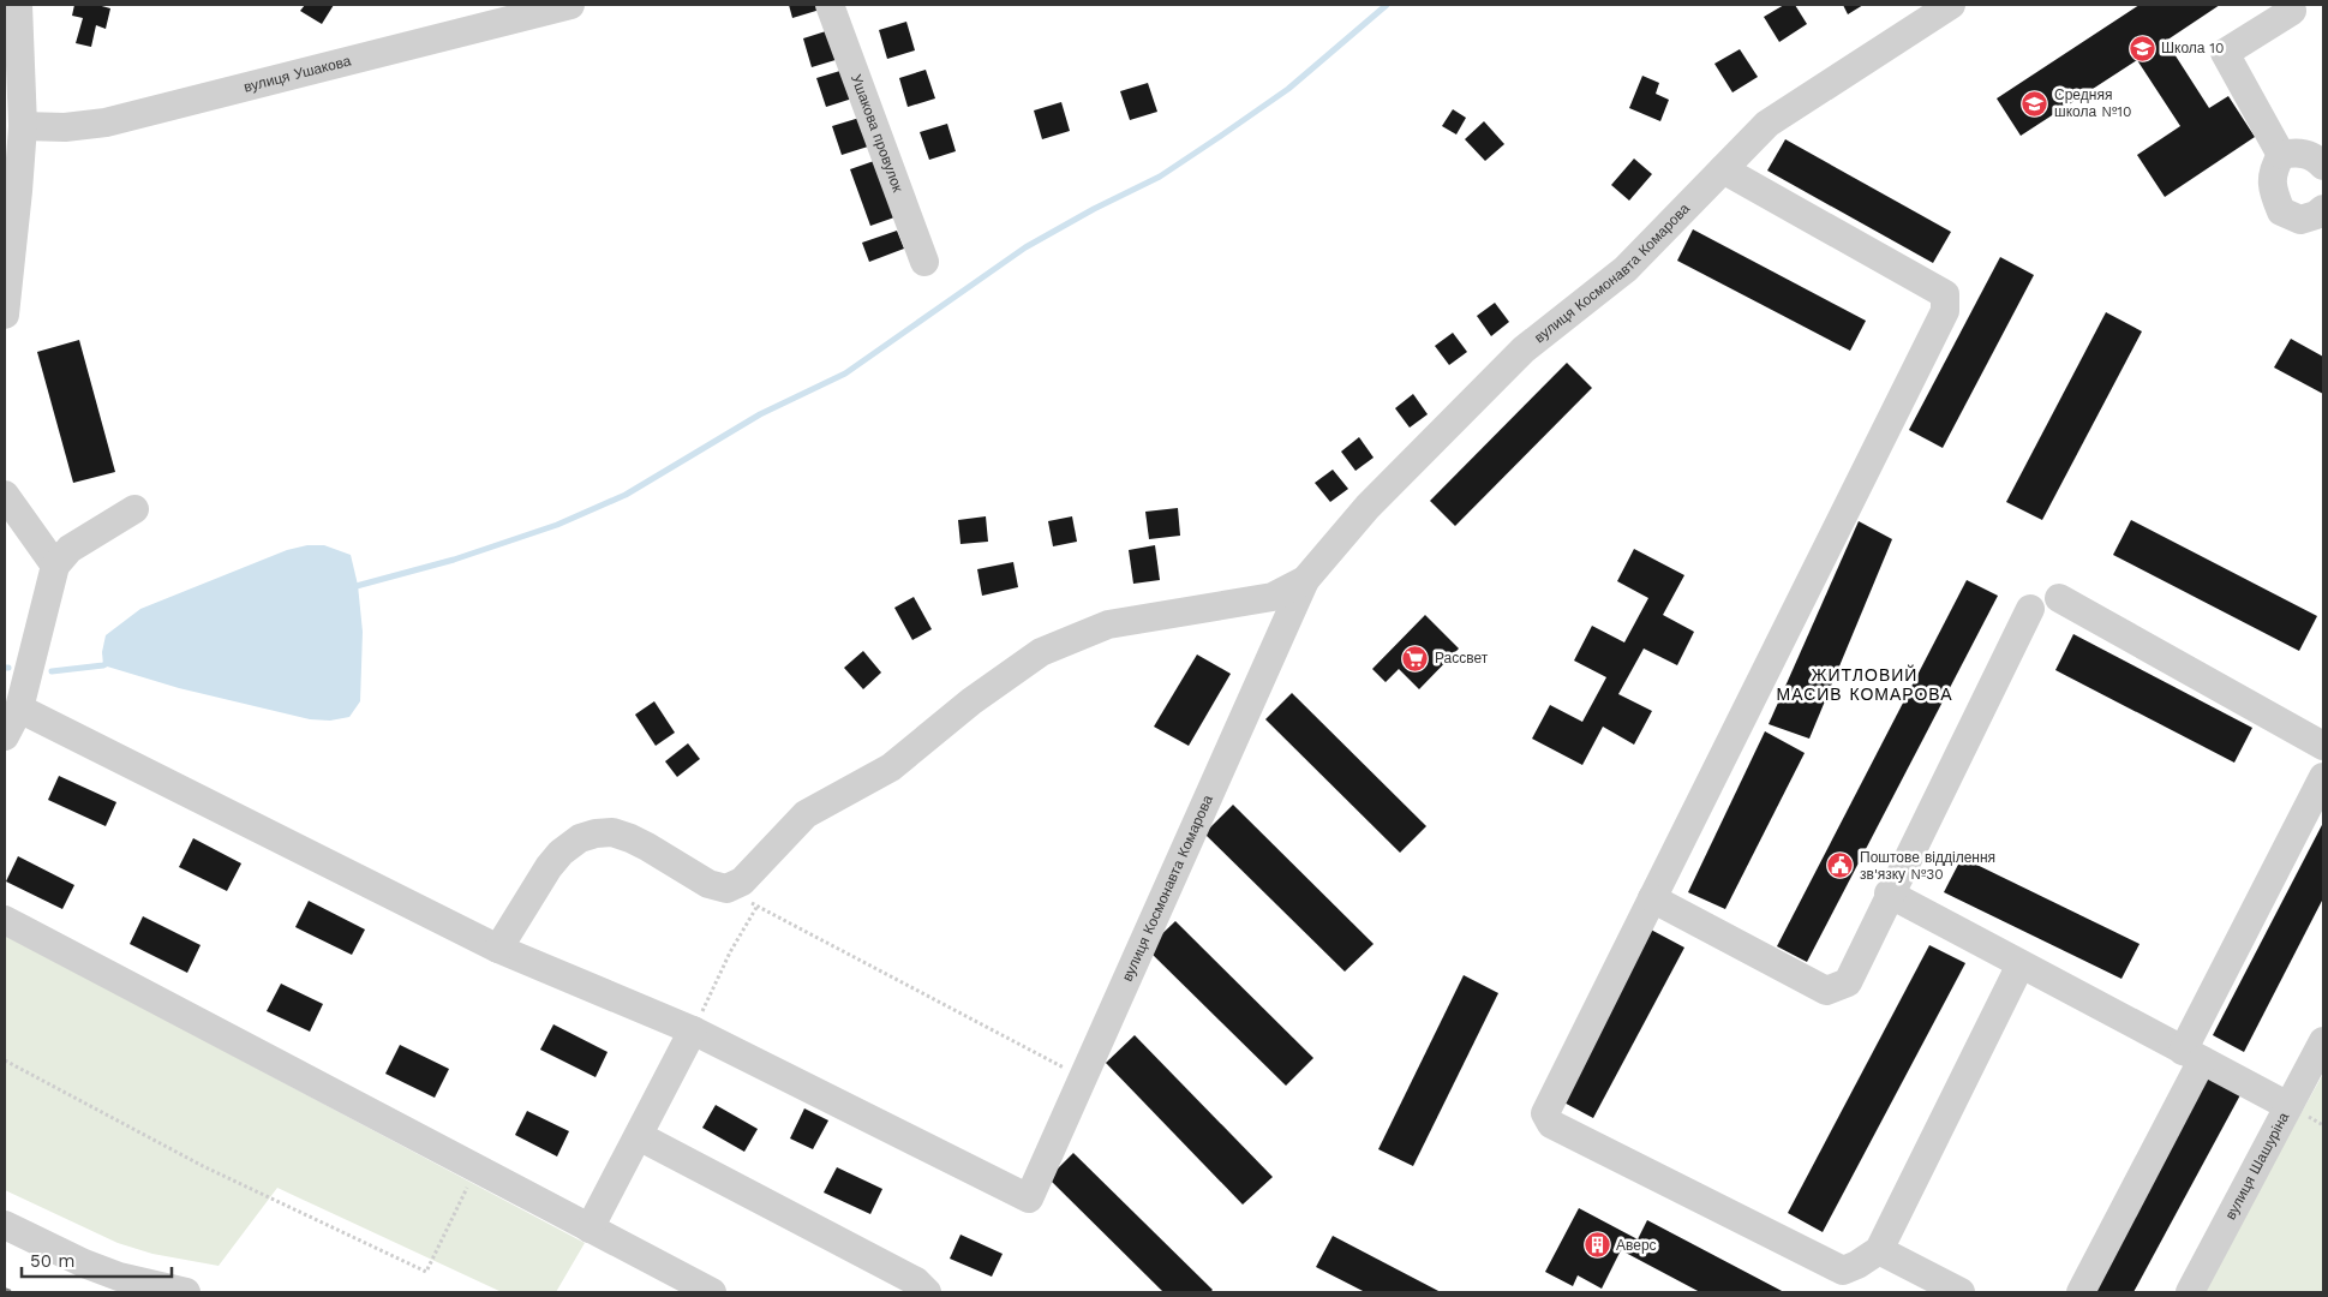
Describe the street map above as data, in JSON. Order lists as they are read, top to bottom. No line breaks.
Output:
{"streets":{"street":["вулиця Ушакова","Ушакова провулок","вулиця Космонавта Комарова","вулиця Шашуріна"]},"districts":["ЖИТЛОВИЙ МАСИВ КОМАРОВА"],"places":{"school or university":["Школа 10","Средняя школа №10"],"supermarket":["Рассвет"],"public building":["Поштове відділення зв'язку №30"],"building":["Аверс"]},"scale_bar":"50 m"}
